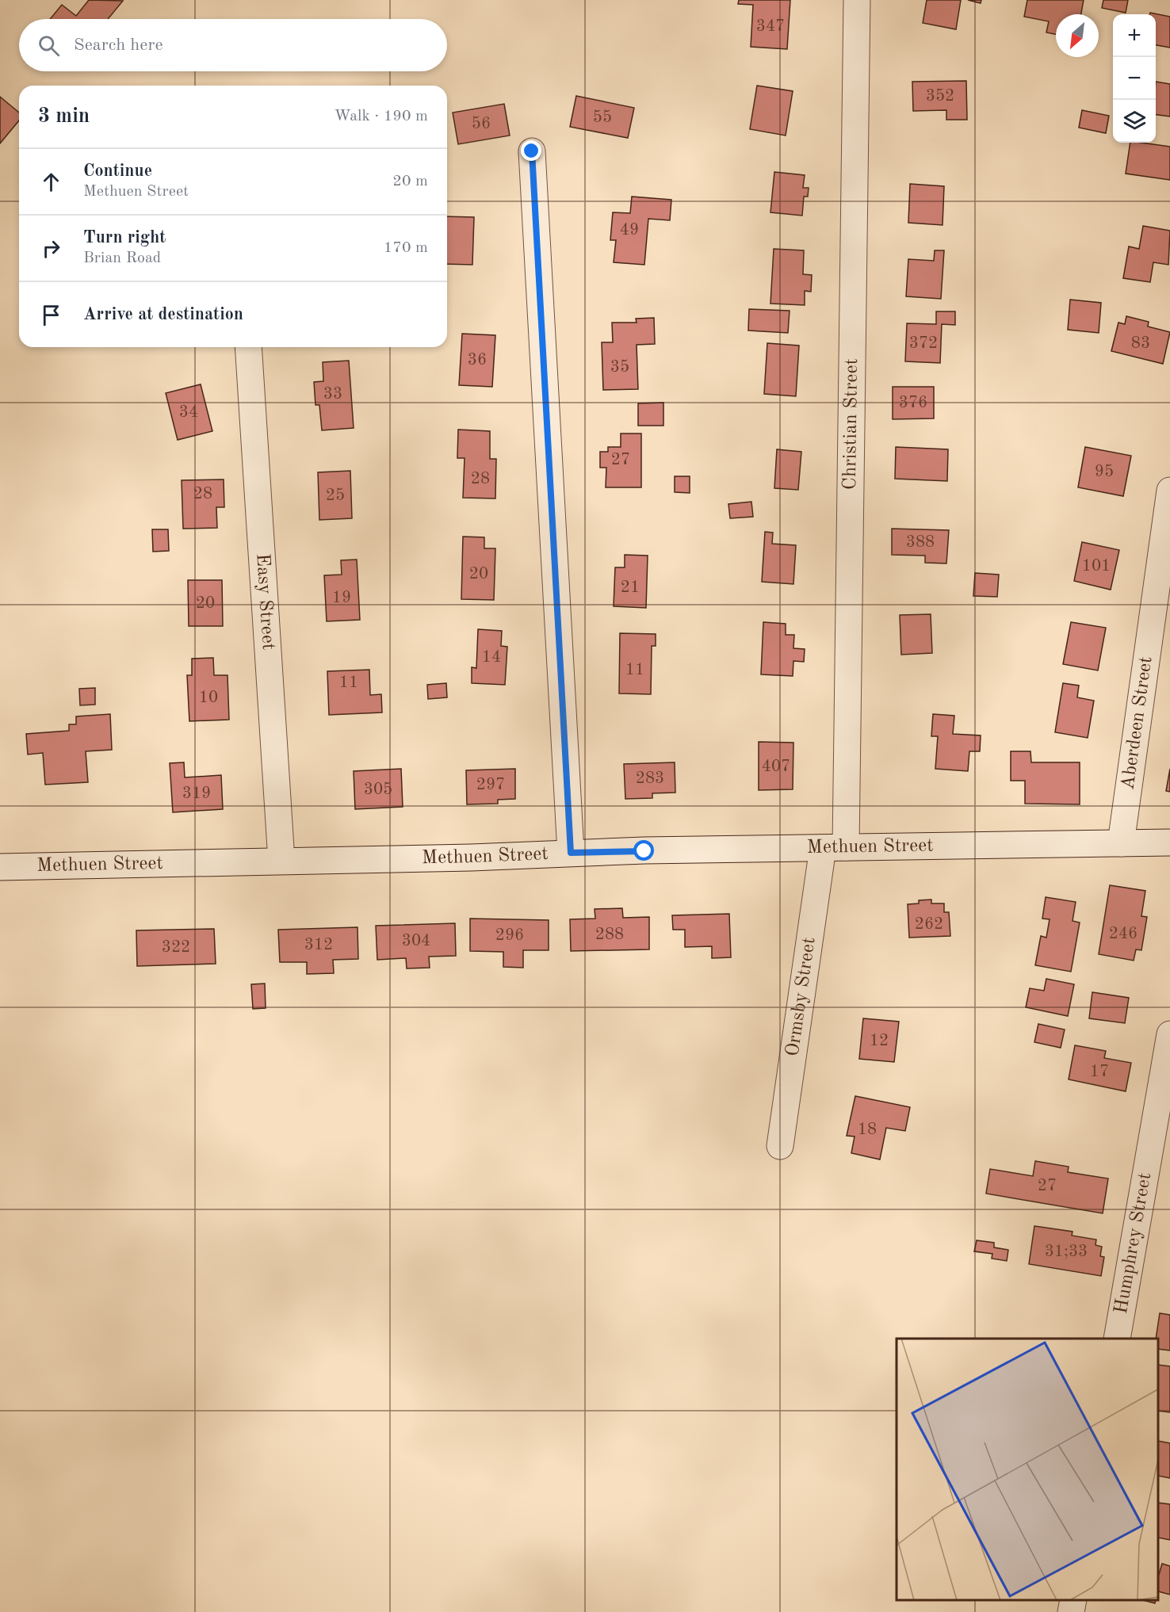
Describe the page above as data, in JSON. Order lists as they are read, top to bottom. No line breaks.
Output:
{"streets":{"street":["Christian Street","Easy Street","Aberdeen Street","Methuen Street","Ormsby Street","Humphrey Street"]},"crossings":[["Christian Street","Methuen Street"],["Christian Street","Ormsby Street"],["Easy Street","Methuen Street"],["Aberdeen Street","Methuen Street"],["Methuen Street","Ormsby Street"]],"house_numbers":["347","352","55","56","49","372","83","36","35","33","376","34","27","95","28","28","25","388","101","20","21","19","20","14","11","11","10","407","283","297","305","319","262","246","288","296","304","312","322","12","17","18","27","31;33"],"north":"bottom left","page":{"map_buttons":["+","−"],"search":"Search here","heading":["3 min","Walk · 190 m"],"list":[["Continue","Methuen Street","20 m"],["Turn right","Brian Road","170 m"],"Arrive at destination"]}}
